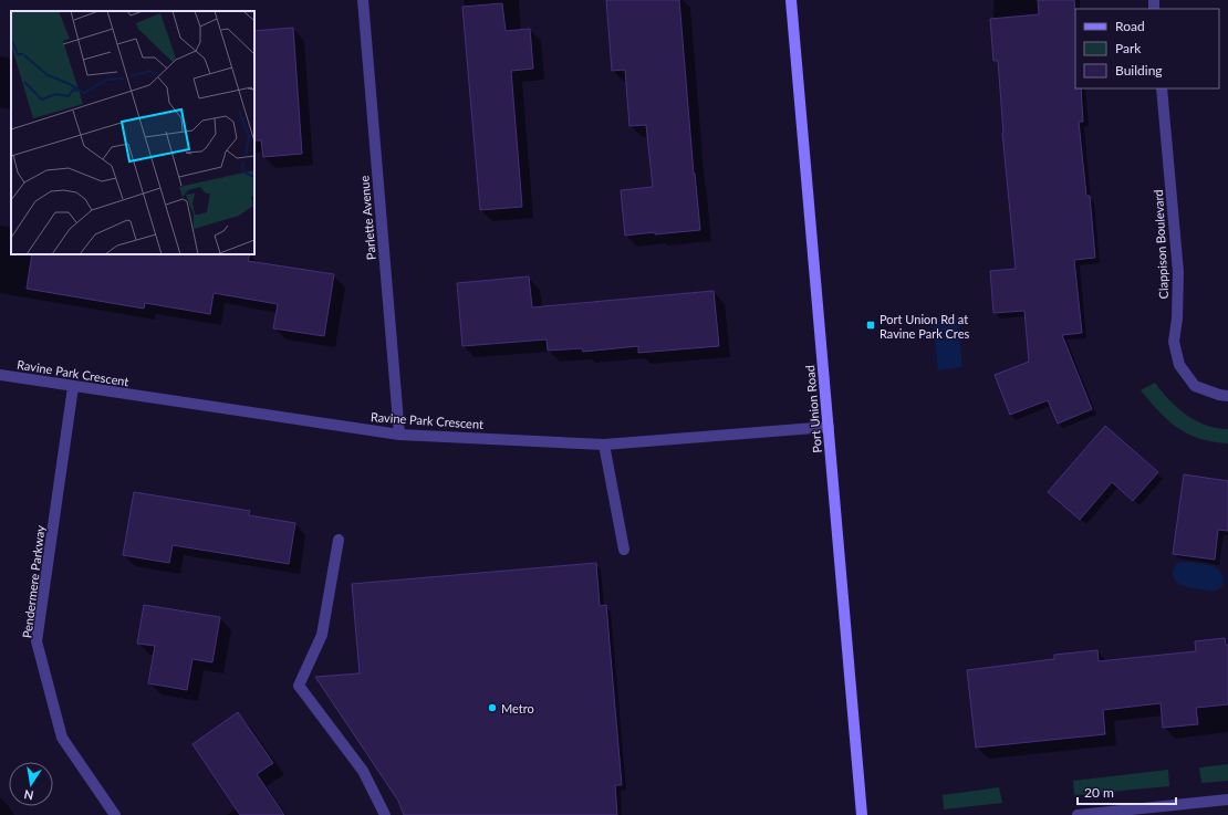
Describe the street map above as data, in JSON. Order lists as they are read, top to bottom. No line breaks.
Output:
{"streets":{"main road":["Port Union Road"],"street":["Parlette Avenue","Clappison Boulevard","Ravine Park Crescent","Pendermere Parkway"]},"crossings":[["Parlette Avenue","Ravine Park Crescent"],["Ravine Park Crescent","Port Union Road"],["Ravine Park Crescent","Pendermere Parkway"]],"places":{"transit":["Port Union Rd at Ravine Park Cres"],"other":["Metro"]},"legend":["Road","Park","Building"],"scale_bar":"20 m","north":"bottom"}
